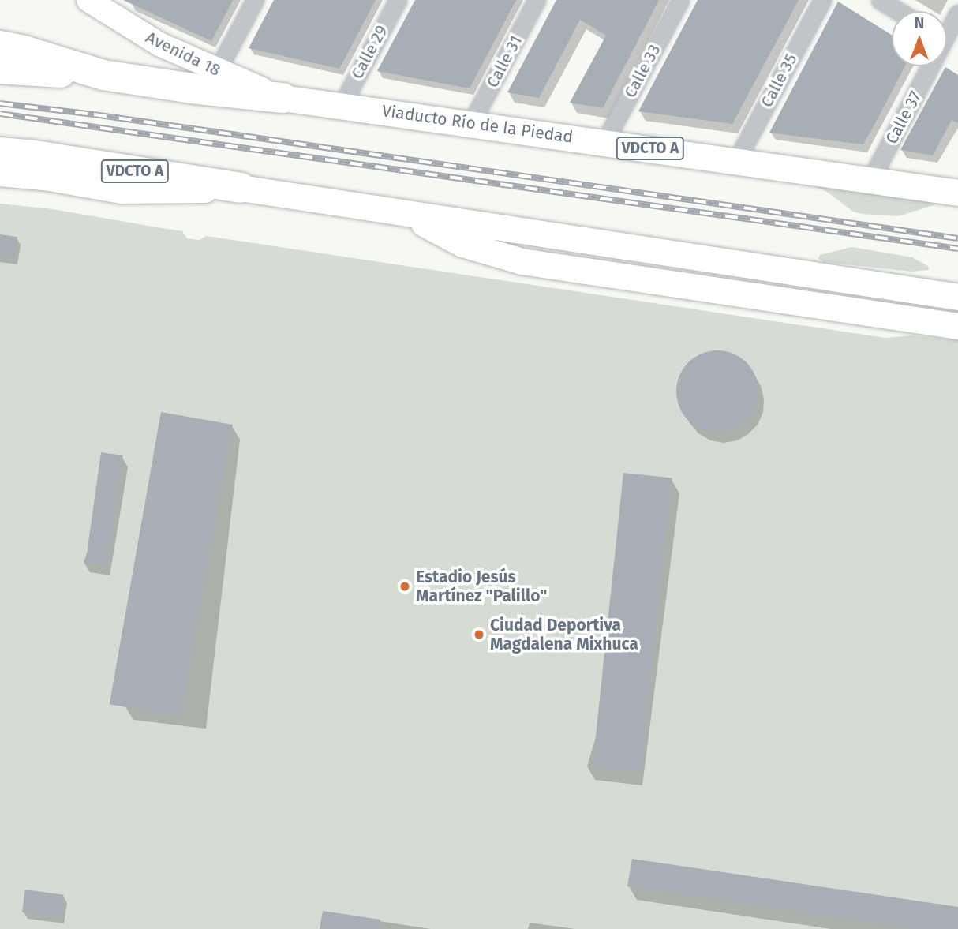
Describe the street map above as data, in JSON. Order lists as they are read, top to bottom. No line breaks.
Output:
{"streets":{"highway":["Viaducto Río de la Piedad","VDCTO A"],"main road":["Avenida 18"],"street":["Calle 29","Calle 31","Calle 33","Calle 35","Calle 37"]},"crossings":[["Calle 29","Viaducto Río de la Piedad"],["Avenida 18","Viaducto Río de la Piedad"],["Calle 31","Viaducto Río de la Piedad"],["Calle 33","Viaducto Río de la Piedad"],["Calle 35","Viaducto Río de la Piedad"],["Calle 37","Viaducto Río de la Piedad"]],"places":["Estadio Jesús Martínez \"Palillo\"","Ciudad Deportiva Magdalena Mixhuca"],"north":"top"}
